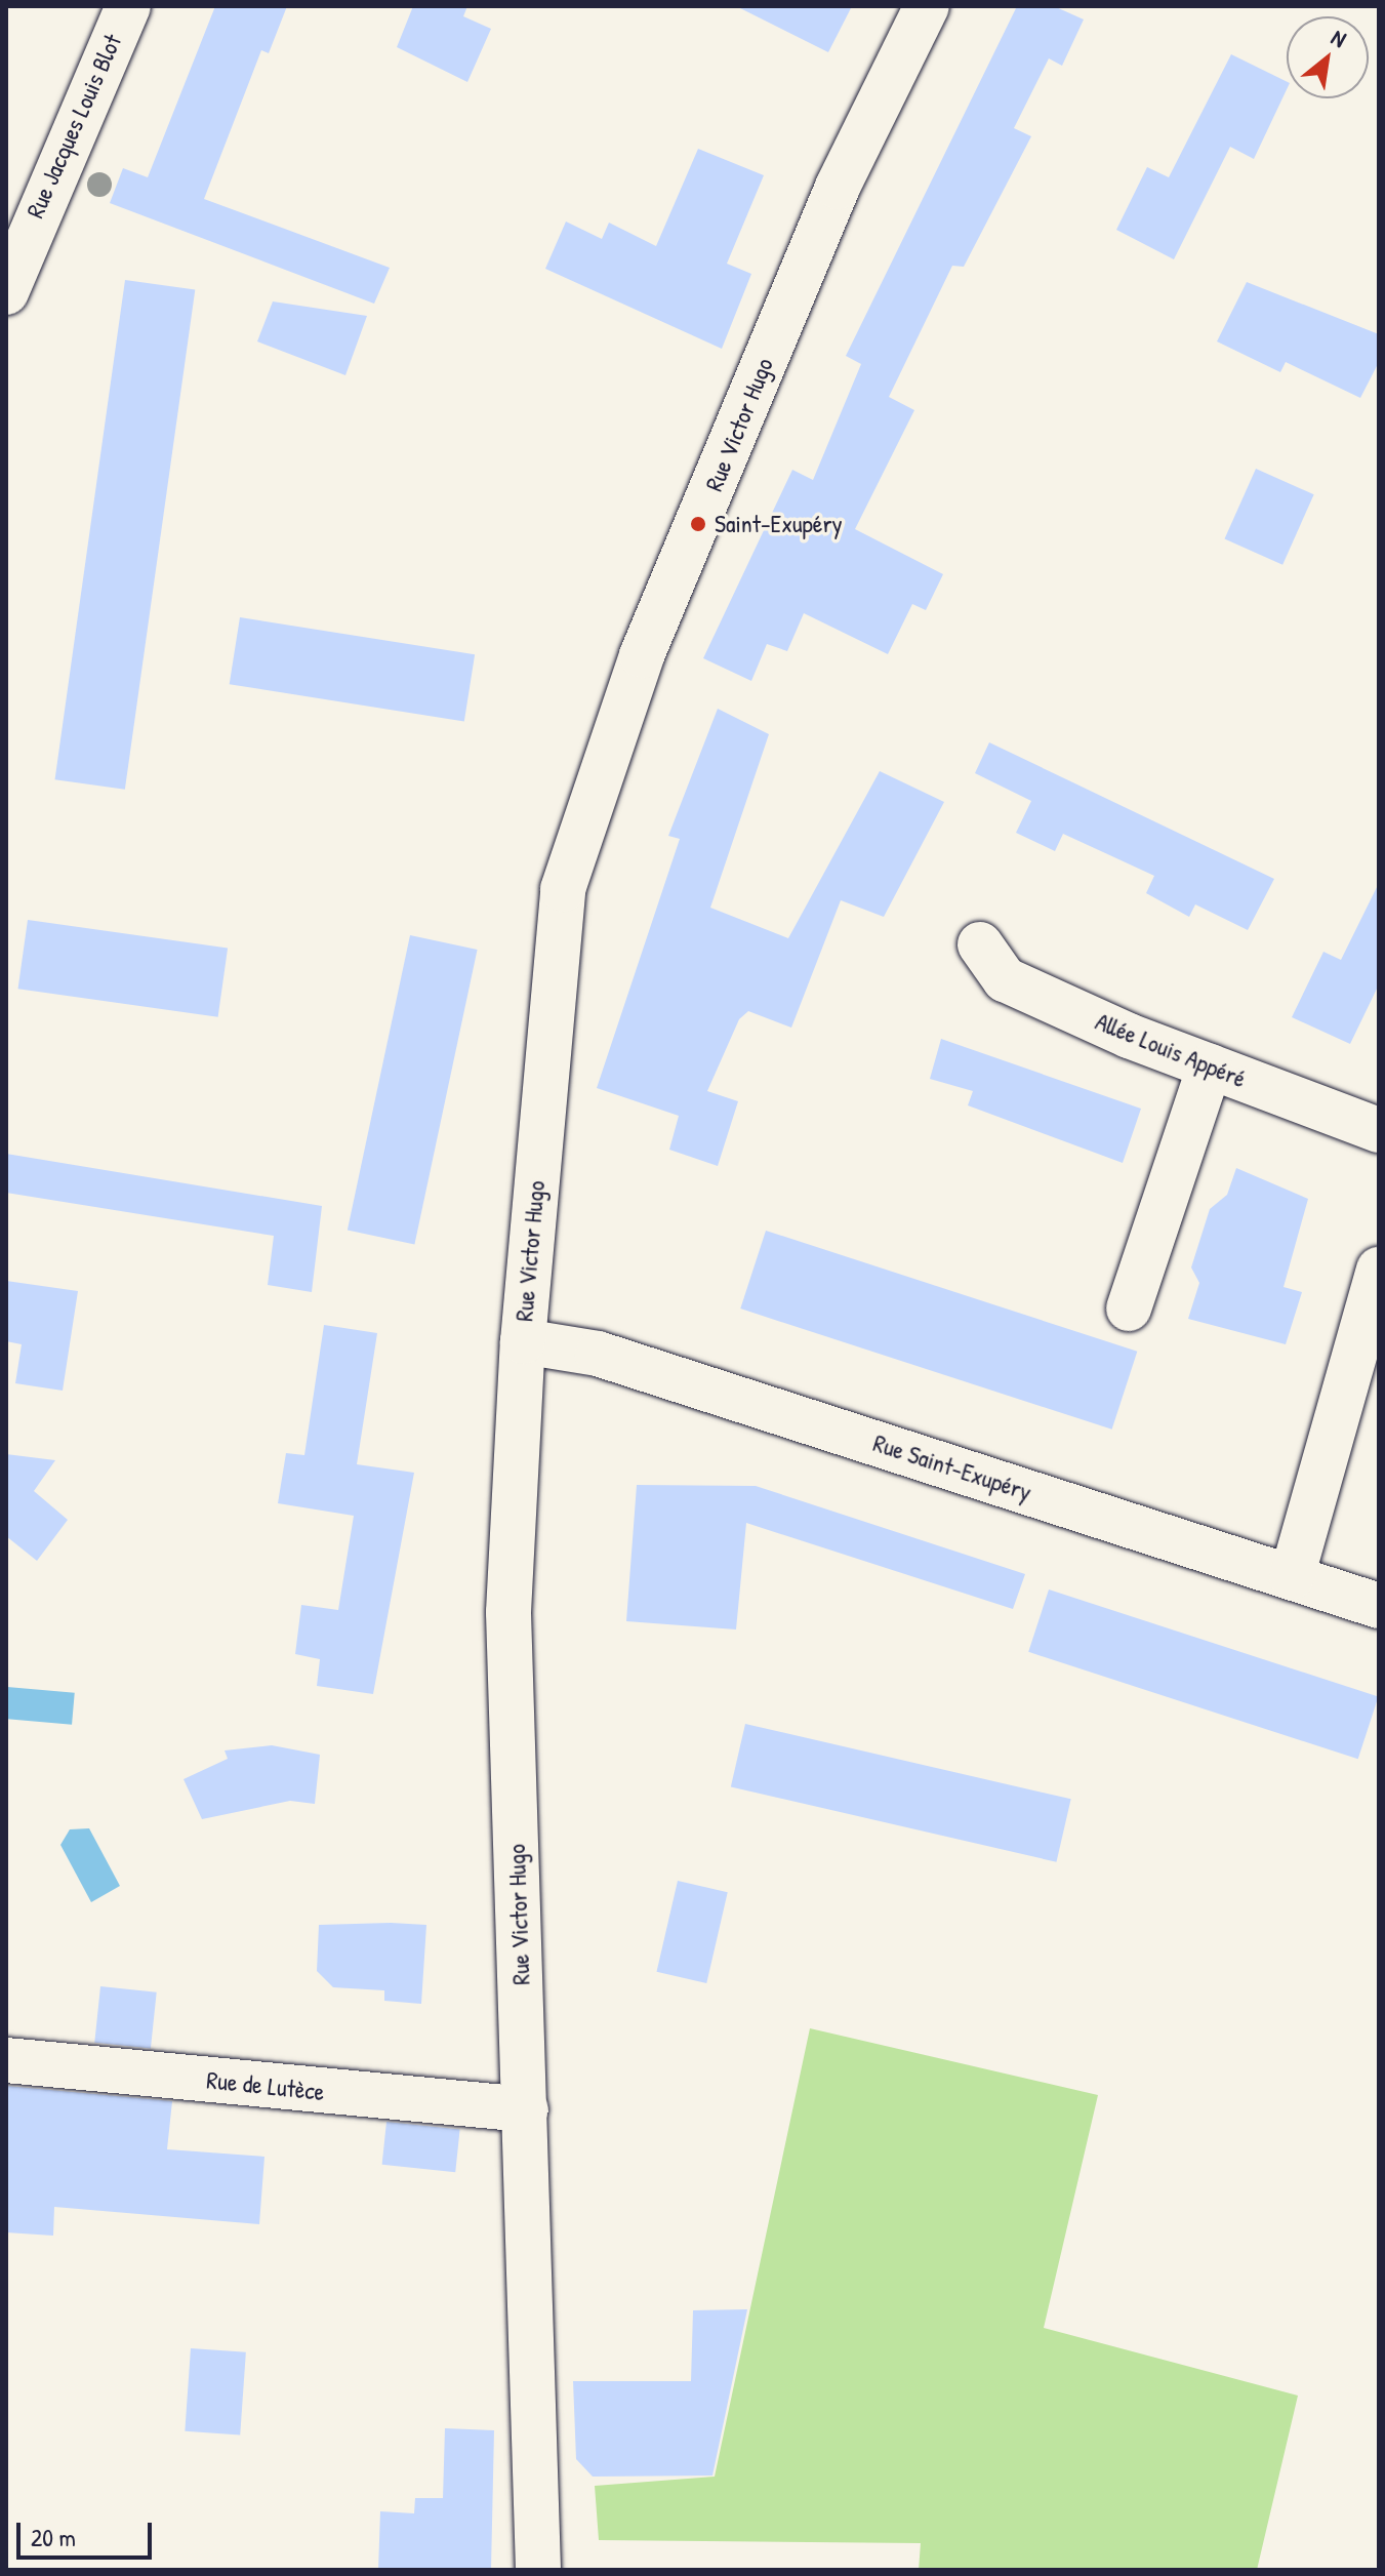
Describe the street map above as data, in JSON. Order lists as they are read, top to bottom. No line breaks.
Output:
{"streets":{"street":["Rue Jacques Louis Blot","Rue Victor Hugo","Allée Louis Appéré","Rue Saint-Exupéry","Rue de Lutèce"]},"crossings":[["Rue Victor Hugo","Rue Saint-Exupéry"],["Rue Victor Hugo","Rue de Lutèce"]],"places":["Saint-Exupéry"],"scale_bar":"20 m","north":"top right"}
